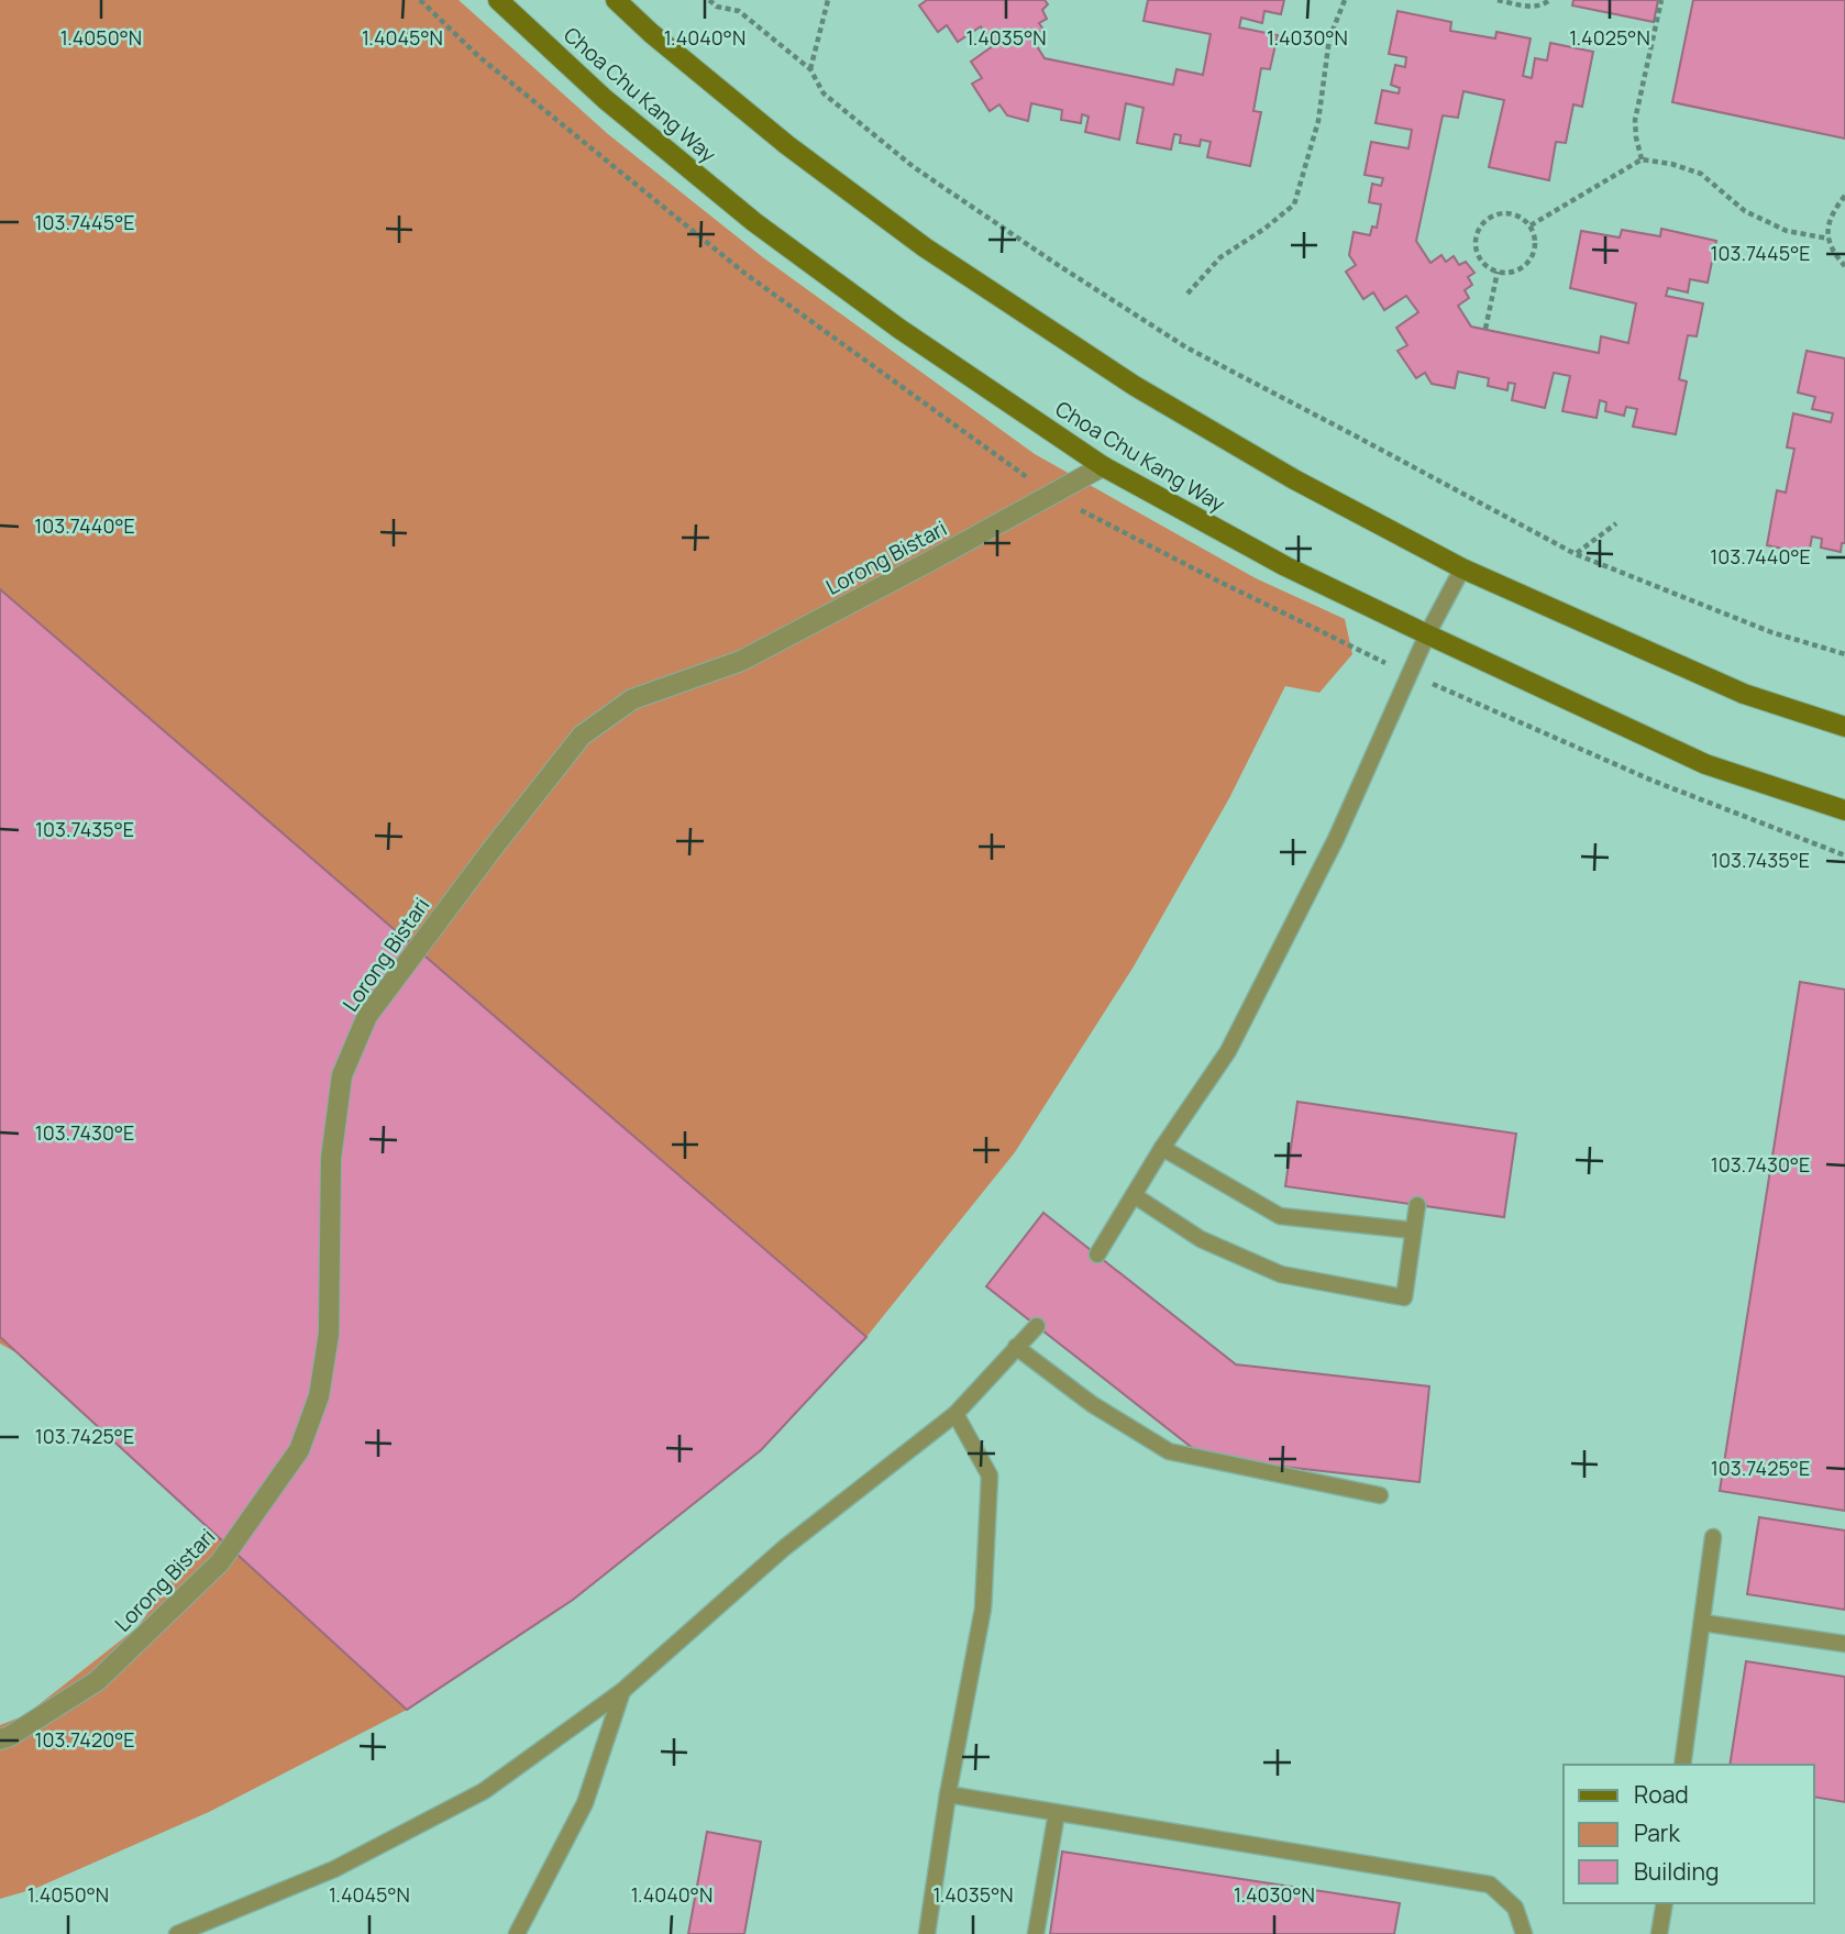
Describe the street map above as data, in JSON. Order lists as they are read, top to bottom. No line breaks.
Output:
{"streets":{"main road":["Choa Chu Kang Way"],"street":["Lorong Bistari"]},"crossings":[["Choa Chu Kang Way","Lorong Bistari"]],"legend":["Road","Park","Building"],"coordinates":["1.4050°N","1.4045°N","1.4040°N","1.4035°N","1.4030°N","1.4025°N","103.7445°E","103.7440°E","103.7435°E","103.7430°E","103.7425°E","103.7420°E"]}
